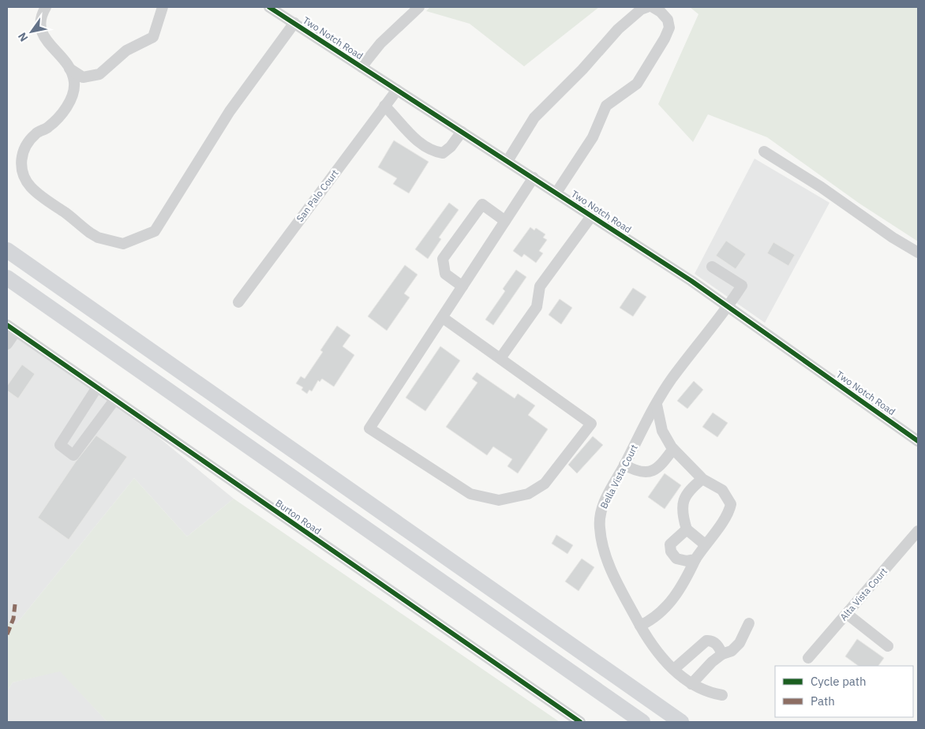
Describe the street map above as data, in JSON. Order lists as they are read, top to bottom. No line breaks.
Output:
{"streets":{"street":["Two Notch Road","San Palo Court","Bella Vista Court","Burton Road","Alta Vista Court"]},"crossings":[["Two Notch Road","San Palo Court"],["Two Notch Road","Bella Vista Court"]],"legend":["Cycle path","Path"],"north":"bottom left"}
